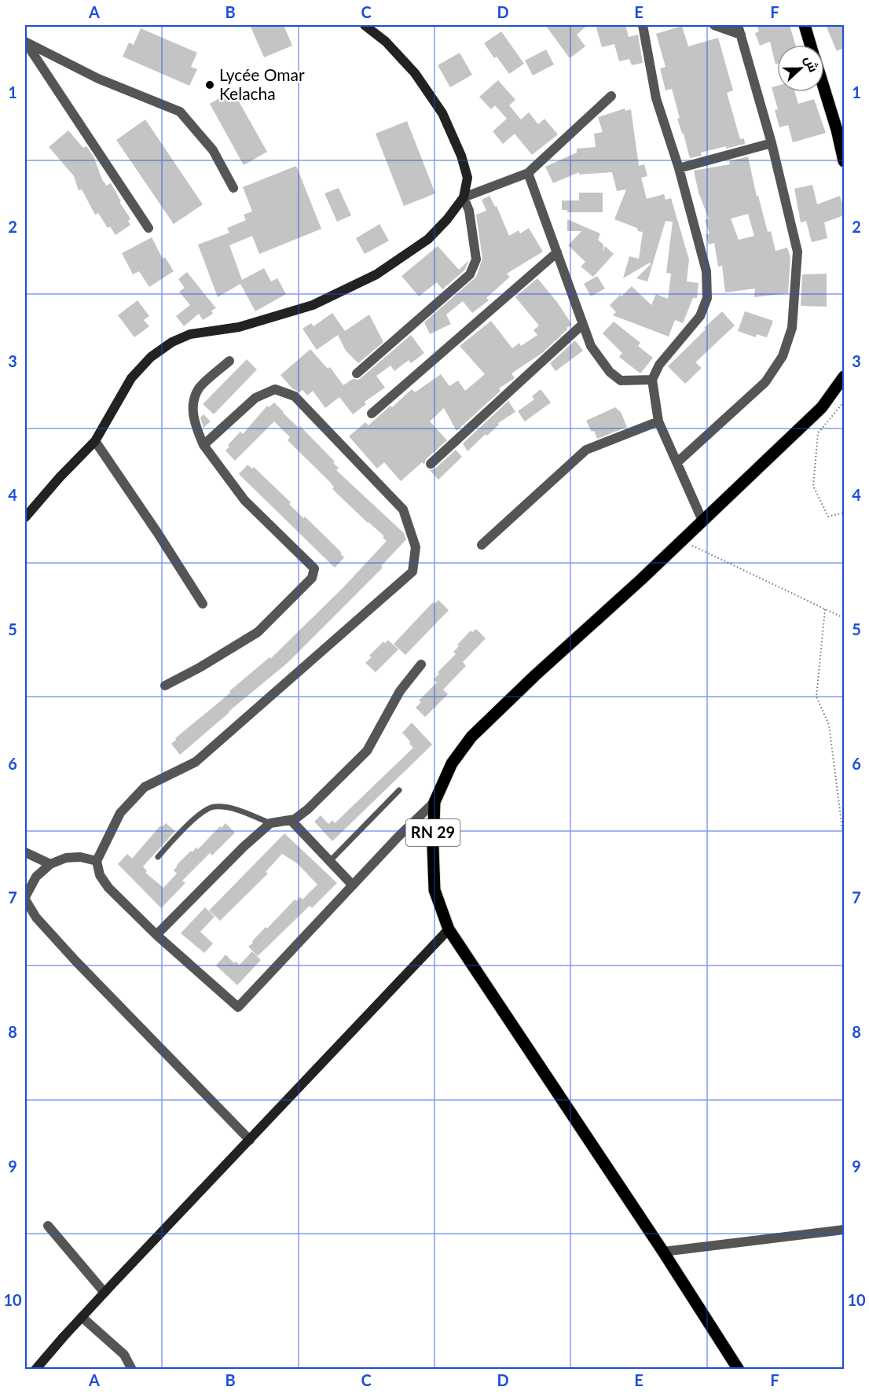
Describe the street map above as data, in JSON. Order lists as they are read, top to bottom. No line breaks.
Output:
{"streets":{"main road":["RN 29"]},"places":["Lycée Omar Kelacha"],"north":"right","grid":{"columns":["A","B","C","D","E","F"],"rows":["1","2","3","4","5","6","7","8","9","10"]}}
